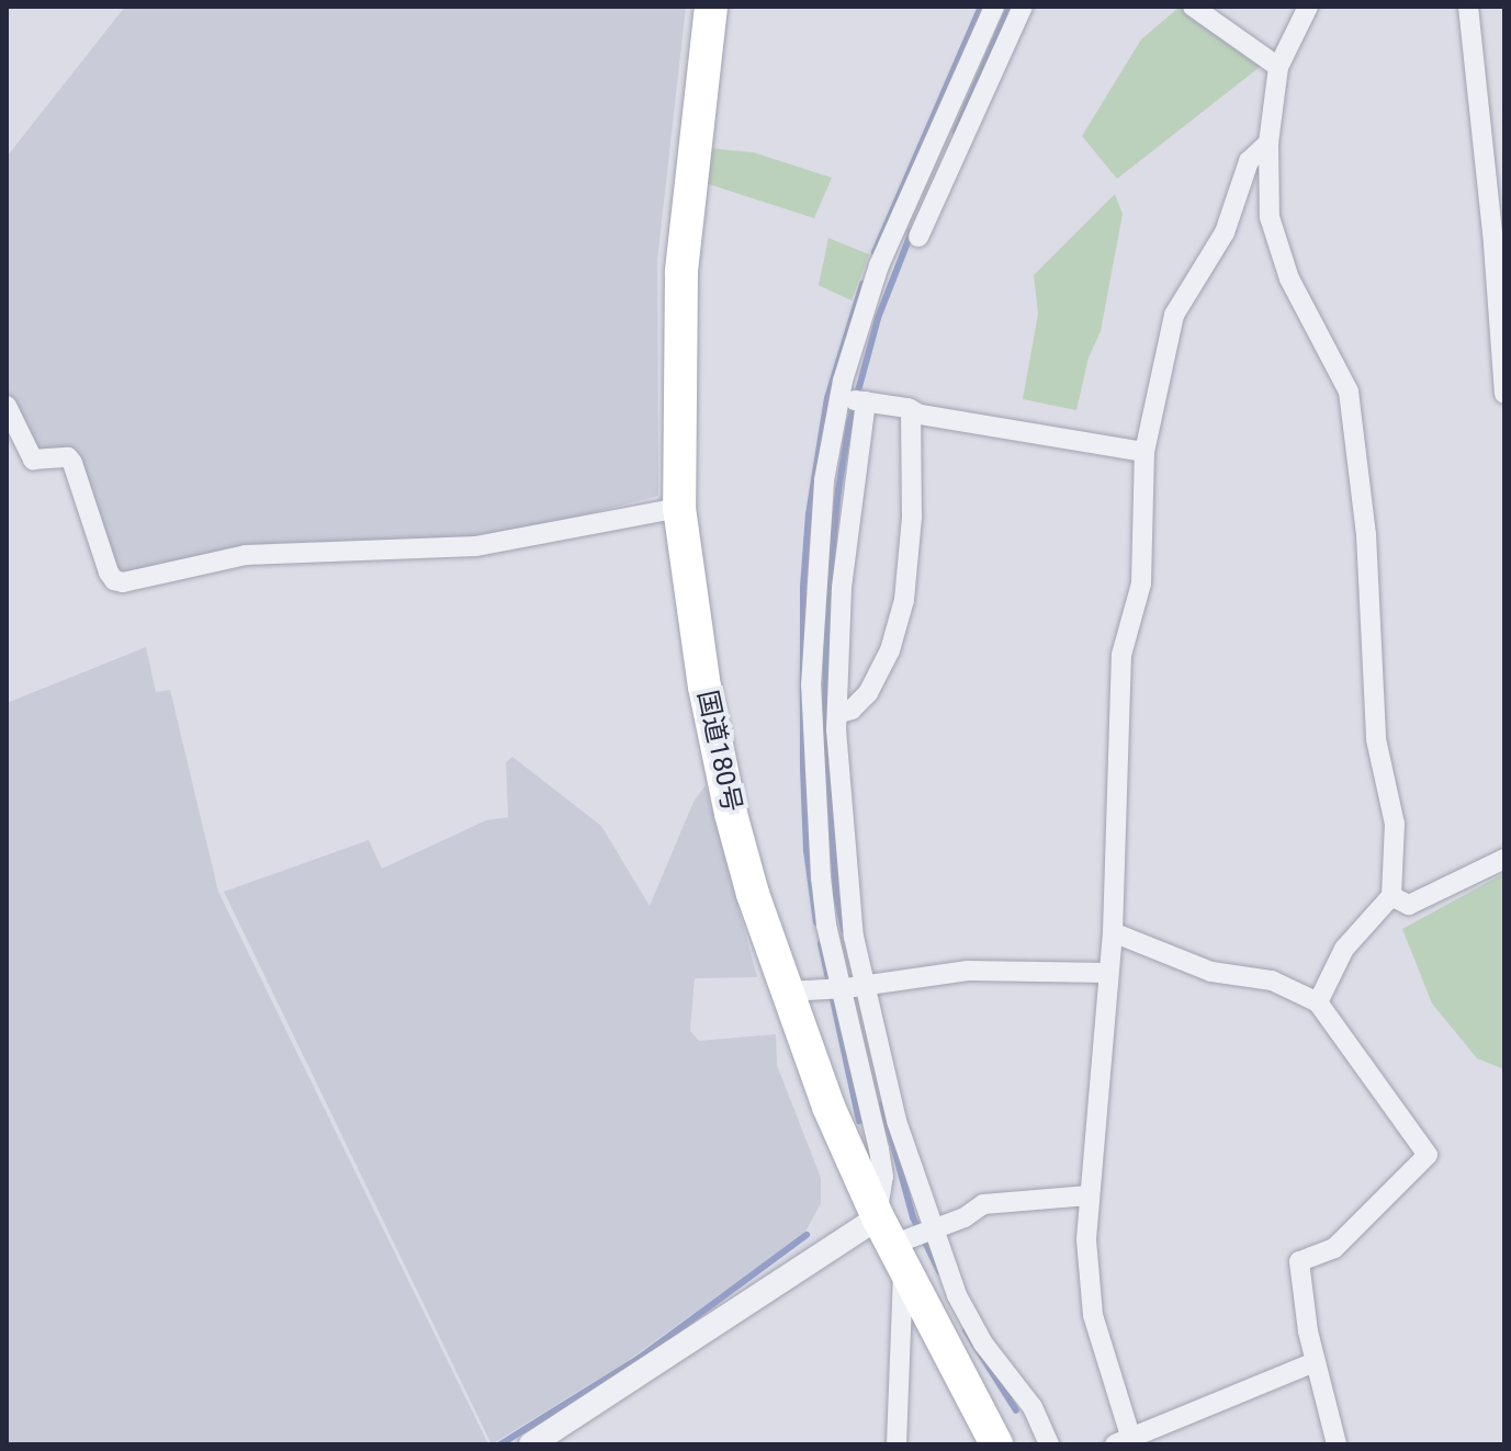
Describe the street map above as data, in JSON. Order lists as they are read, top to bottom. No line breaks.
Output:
{"streets":{"highway":["国道180号"]}}
